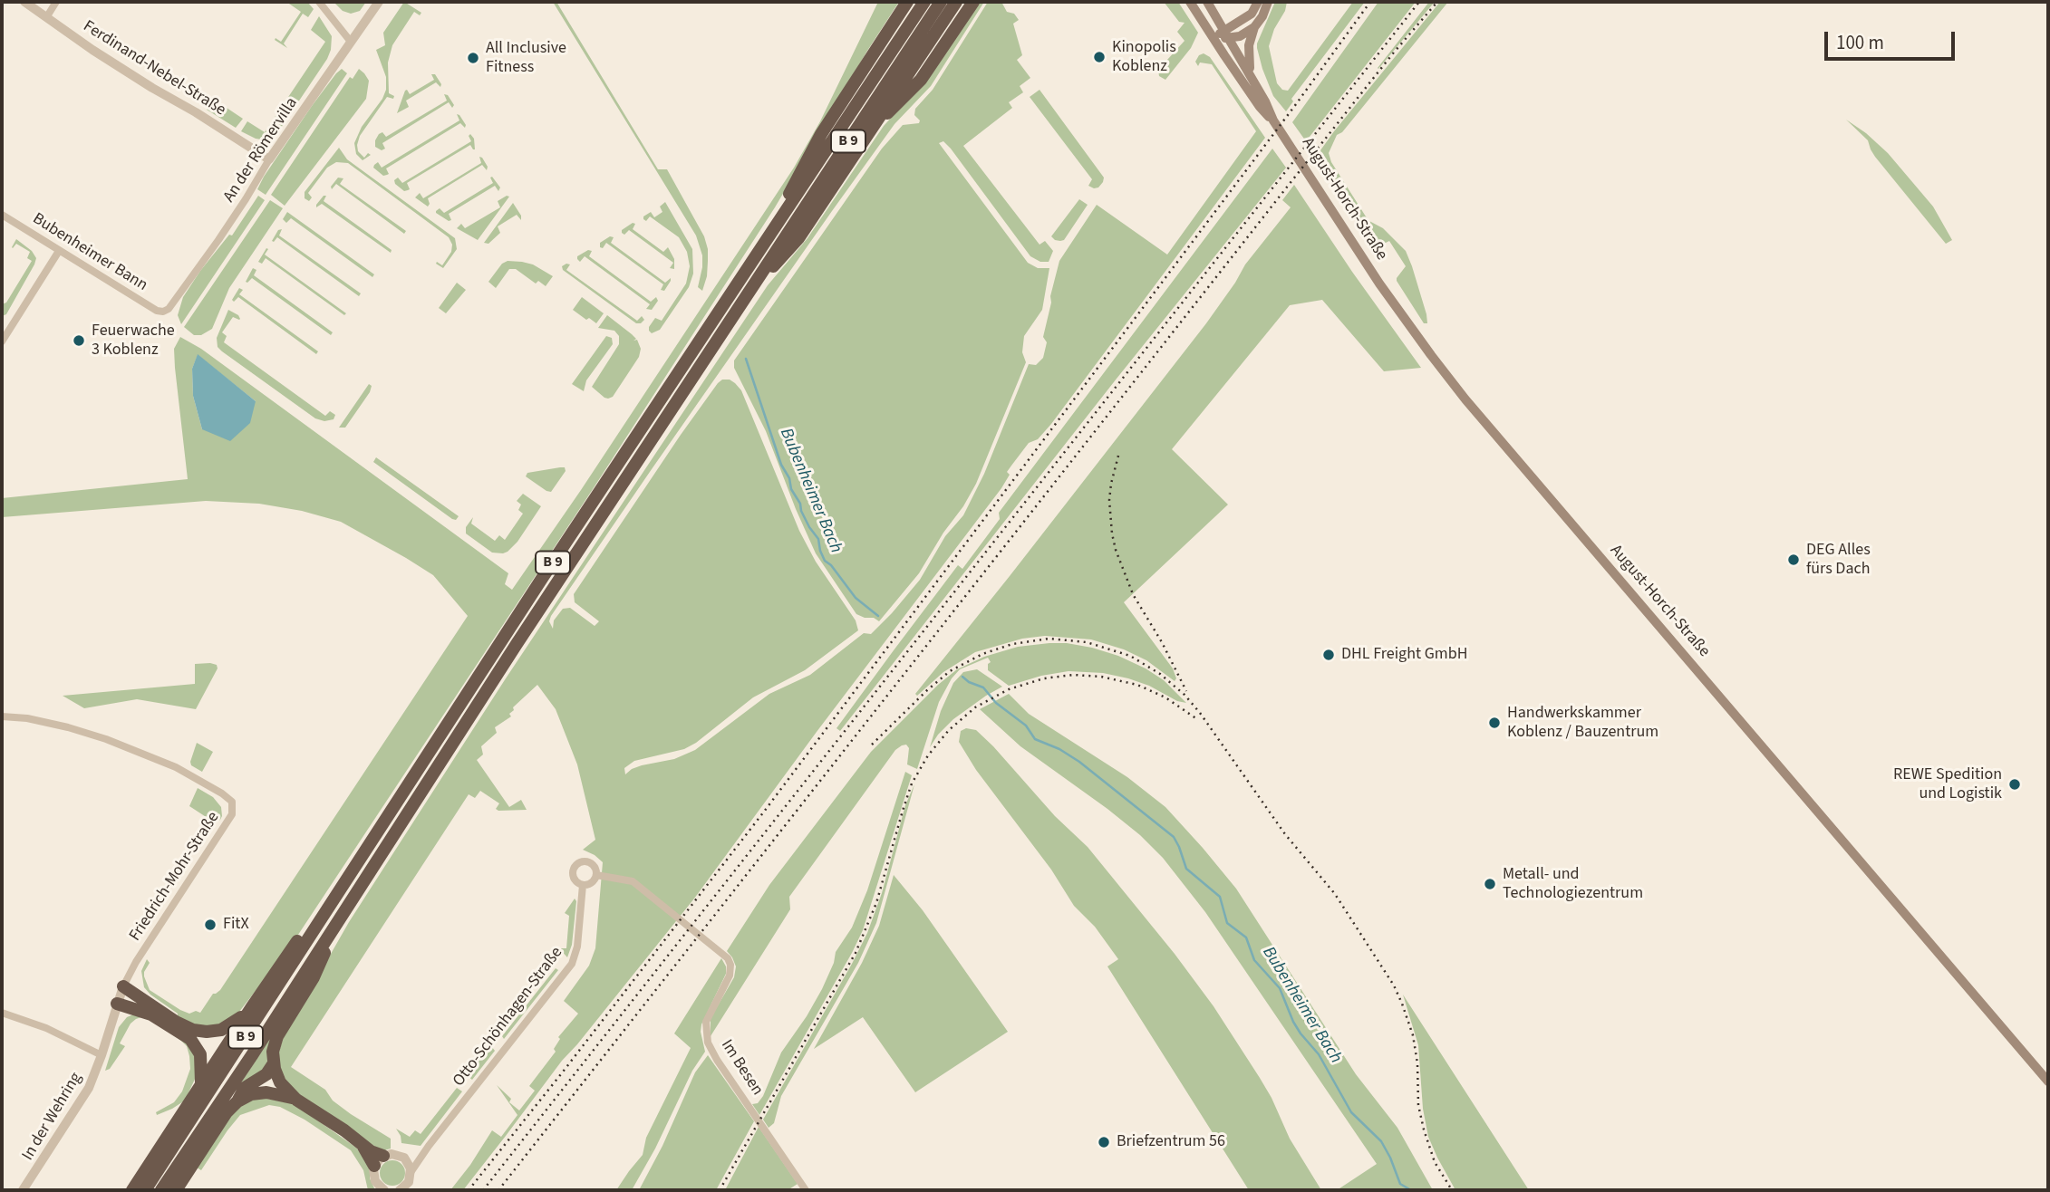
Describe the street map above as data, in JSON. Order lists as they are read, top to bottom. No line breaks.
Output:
{"streets":{"highway":["B 9"],"main road":["August-Horch-Straße"],"street":["Ferdinand-Nebel-Straße","An der Römervilla","Bubenheimer Bann","Friedrich-Mohr-Straße","Otto-Schönhagen-Straße","Im Besen","In der Wehring"]},"crossings":[["Ferdinand-Nebel-Straße","An der Römervilla"],["An der Römervilla","Bubenheimer Bann"],["Friedrich-Mohr-Straße","In der Wehring"],["Otto-Schönhagen-Straße","Im Besen"]],"water":["Bubenheimer Bach"],"places":["Kinopolis Koblenz","All Inclusive Fitness","Feuerwache 3 Koblenz","DEG Alles fürs Dach","DHL Freight GmbH","Handwerkskammer Koblenz / Bauzentrum","REWE Spedition und Logistik","Metall- und Technologiezentrum","FitX","Briefzentrum 56"],"scale_bar":"100 m"}
